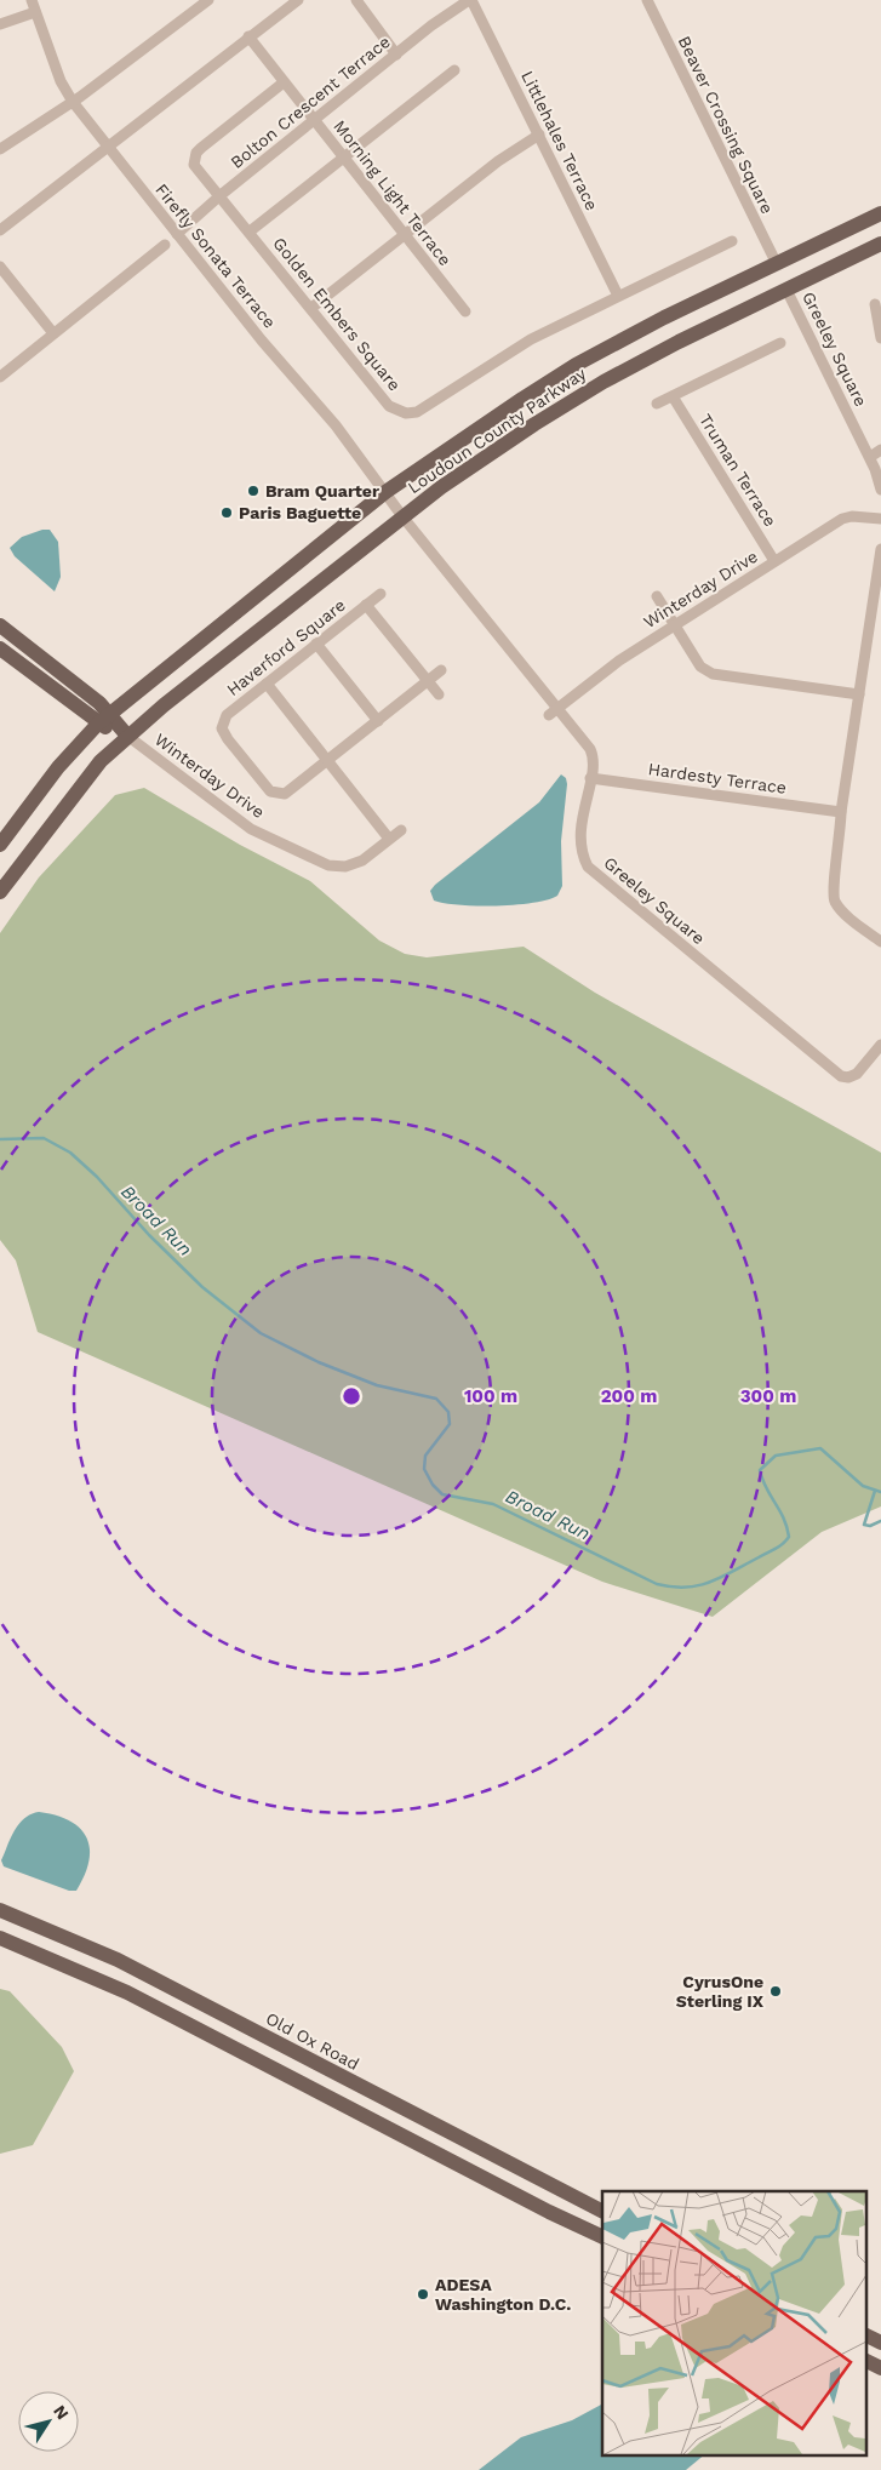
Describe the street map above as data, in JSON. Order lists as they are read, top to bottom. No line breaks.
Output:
{"streets":{"main road":["Loudoun County Parkway","Old Ox Road"],"street":["Bolton Crescent Terrace","Beaver Crossing Square","Littlehales Terrace","Morning Light Terrace","Firefly Sonata Terrace","Golden Embers Square","Greeley Square","Truman Terrace","Winterday Drive","Haverford Square","Hardesty Terrace"]},"crossings":[["Bolton Crescent Terrace","Littlehales Terrace"],["Bolton Crescent Terrace","Morning Light Terrace"],["Bolton Crescent Terrace","Firefly Sonata Terrace"],["Bolton Crescent Terrace","Golden Embers Square"],["Beaver Crossing Square","Loudoun County Parkway"],["Littlehales Terrace","Golden Embers Square"],["Morning Light Terrace","Golden Embers Square"],["Firefly Sonata Terrace","Greeley Square"],["Firefly Sonata Terrace","Loudoun County Parkway"],["Greeley Square","Loudoun County Parkway"],["Greeley Square","Winterday Drive"],["Greeley Square","Hardesty Terrace"],["Loudoun County Parkway","Winterday Drive"],["Truman Terrace","Winterday Drive"]],"water":["Broad Run"],"places":["Bram Quarter","Paris Baguette","CyrusOne Sterling IX","ADESA Washington D.C."],"north":"top right","rings":["100 m","200 m","300 m"]}
